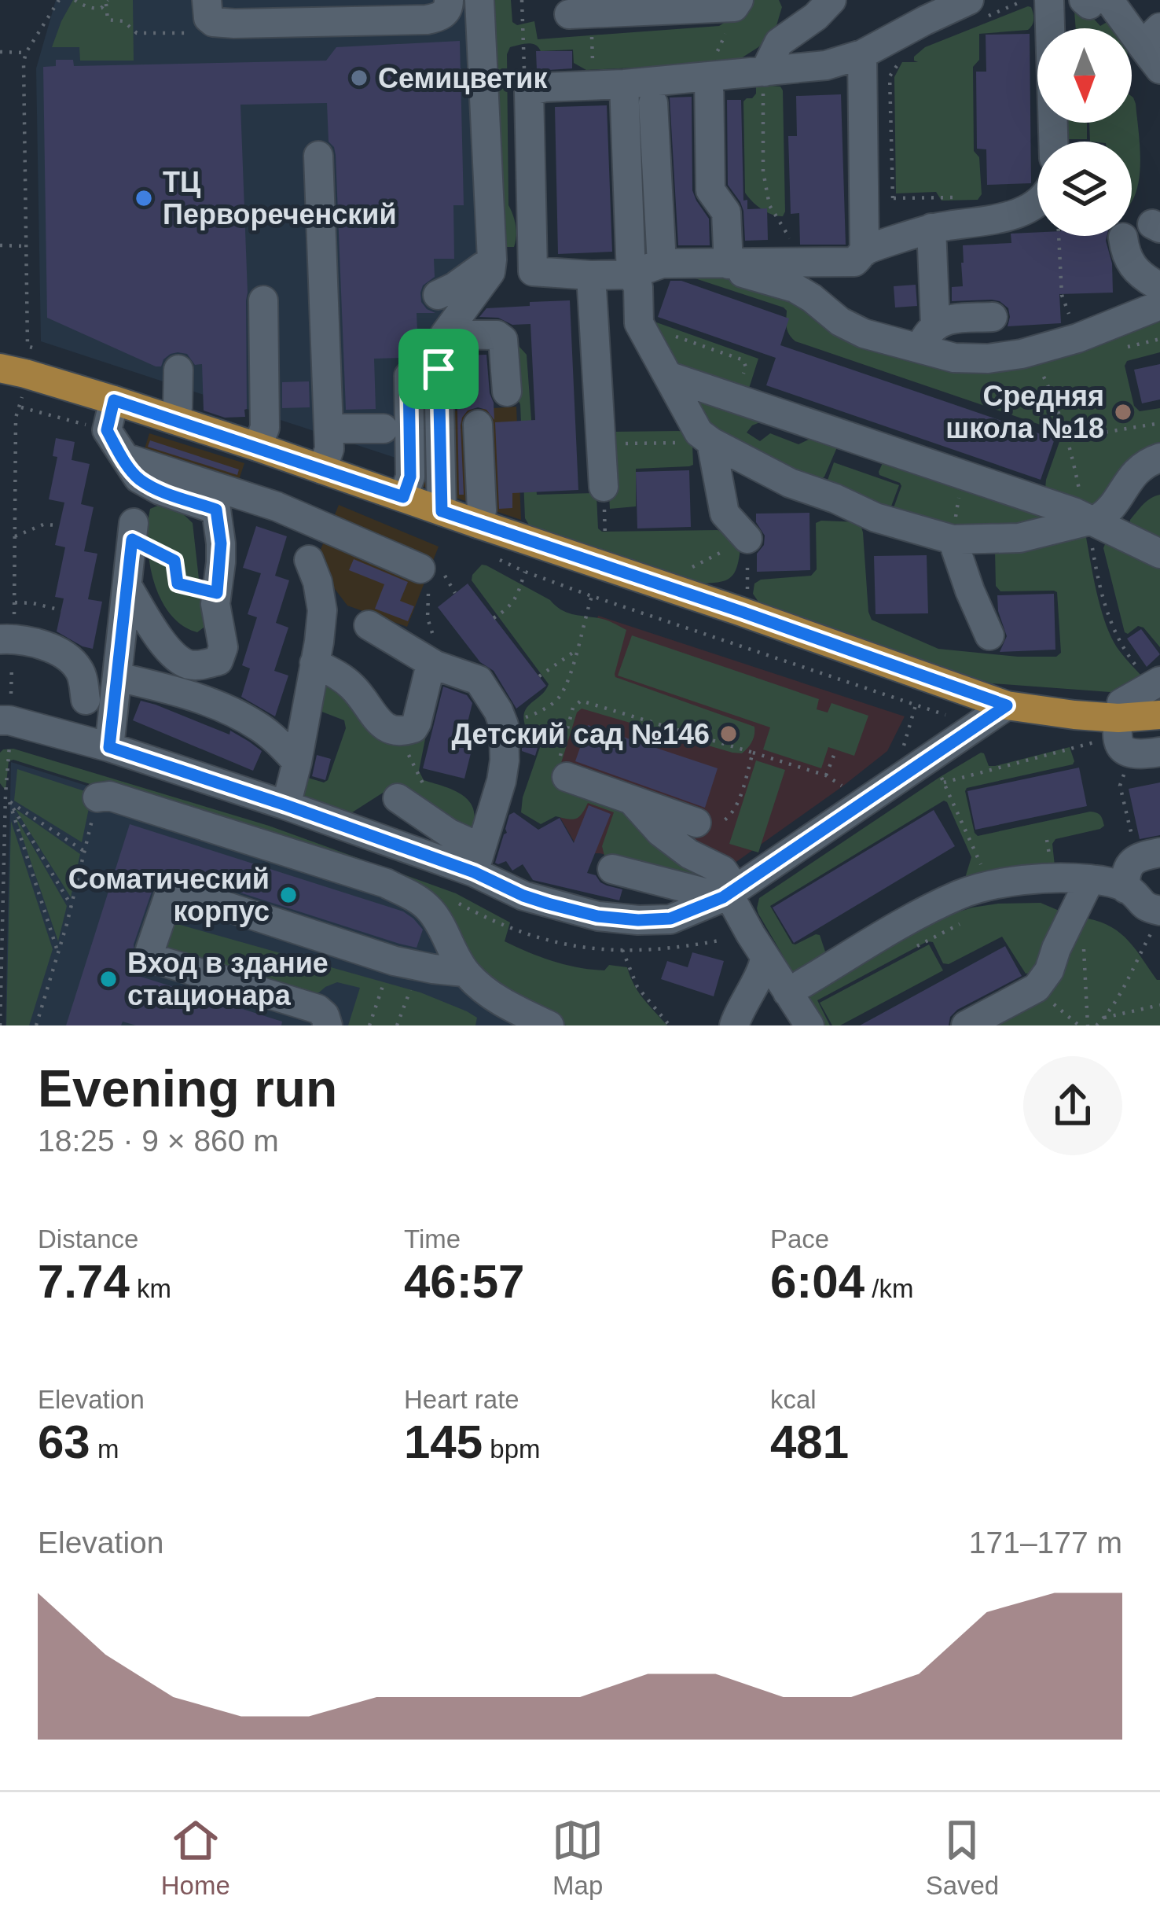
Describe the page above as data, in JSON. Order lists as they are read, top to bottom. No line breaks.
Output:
{"places":["Семицветик","ТЦ Первореченский","Средняя школа №18","Детский сад №146","Соматический корпус","Вход в здание стационара"],"north":"bottom","page":{"heading":["Evening run","18:25 · 9 × 860 m"],"stats":[["Distance","7.74 km"],["Time","46:57"],["Pace","6:04 /km"],["Elevation","63 m"],["Heart rate","145 bpm"],["kcal","481"]],"chart":["Elevation","171–177 m"],"tabs":["Home","Map","Saved"]}}
